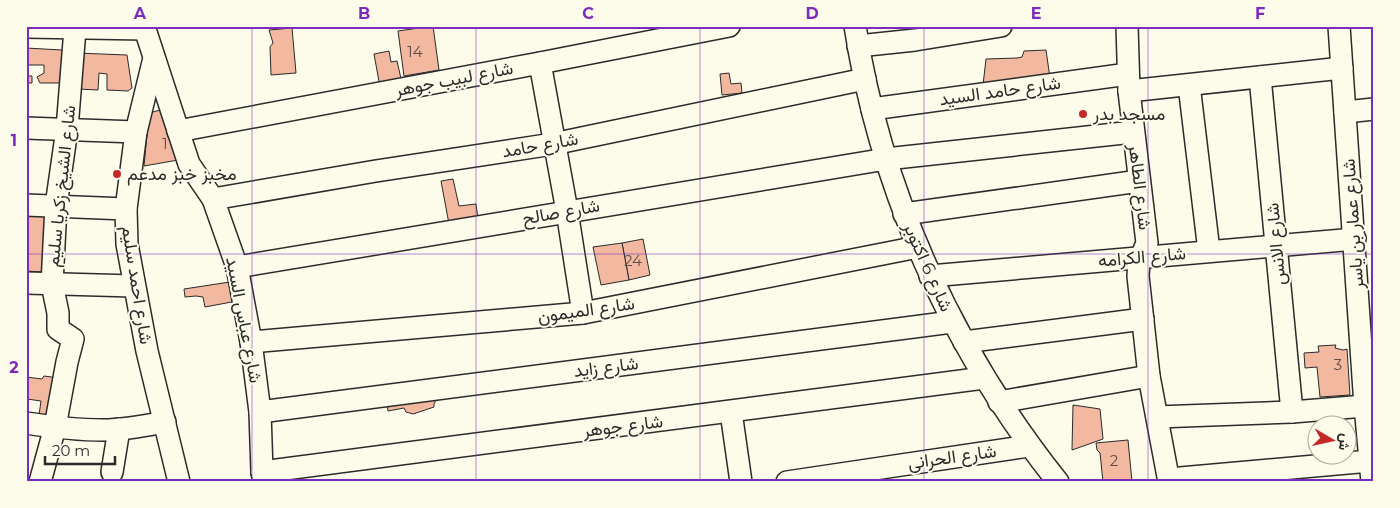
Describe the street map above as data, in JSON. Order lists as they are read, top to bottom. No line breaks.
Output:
{"streets":{"street":["شارع لبيب جوهر","شارع حامد السيد","شارع حامد","شارع الشيخ زكريا سليم","شارع الطاهر","شارع صالح","شارع عمار بن ياسر","شارع الانس","شارع الكرامه","شارع 6 اكتوبر","شارع احمد سليم","شارع الميمون","شارع عباس السيد","شارع زايد","شارع جوهر","شارع الحرانى"]},"crossings":[["شارع لبيب جوهر","شارع عباس السيد"],["شارع حامد السيد","شارع الطاهر"],["شارع حامد السيد","شارع عمار بن ياسر"],["شارع حامد السيد","شارع الانس"],["شارع حامد السيد","شارع 6 اكتوبر"],["شارع حامد","شارع 6 اكتوبر"],["شارع حامد","شارع عباس السيد"],["شارع الطاهر","شارع صالح"],["شارع الطاهر","شارع الكرامه"],["شارع صالح","شارع 6 اكتوبر"],["شارع صالح","شارع عباس السيد"],["شارع عمار بن ياسر","شارع الكرامه"],["شارع الانس","شارع الكرامه"],["شارع الكرامه","شارع 6 اكتوبر"],["شارع 6 اكتوبر","شارع الميمون"],["شارع 6 اكتوبر","شارع زايد"],["شارع 6 اكتوبر","شارع جوهر"],["شارع 6 اكتوبر","شارع الحرانى"],["شارع احمد سليم","شارع عباس السيد"],["شارع الميمون","شارع عباس السيد"],["شارع عباس السيد","شارع زايد"],["شارع عباس السيد","شارع جوهر"]],"places":["مسجد بدر","مخبز خبز مدعم"],"house_numbers":["14","1","24","3","2"],"scale_bar":"20 m","north":"right","grid":{"columns":["A","B","C","D","E","F"],"rows":["1","2"]}}
